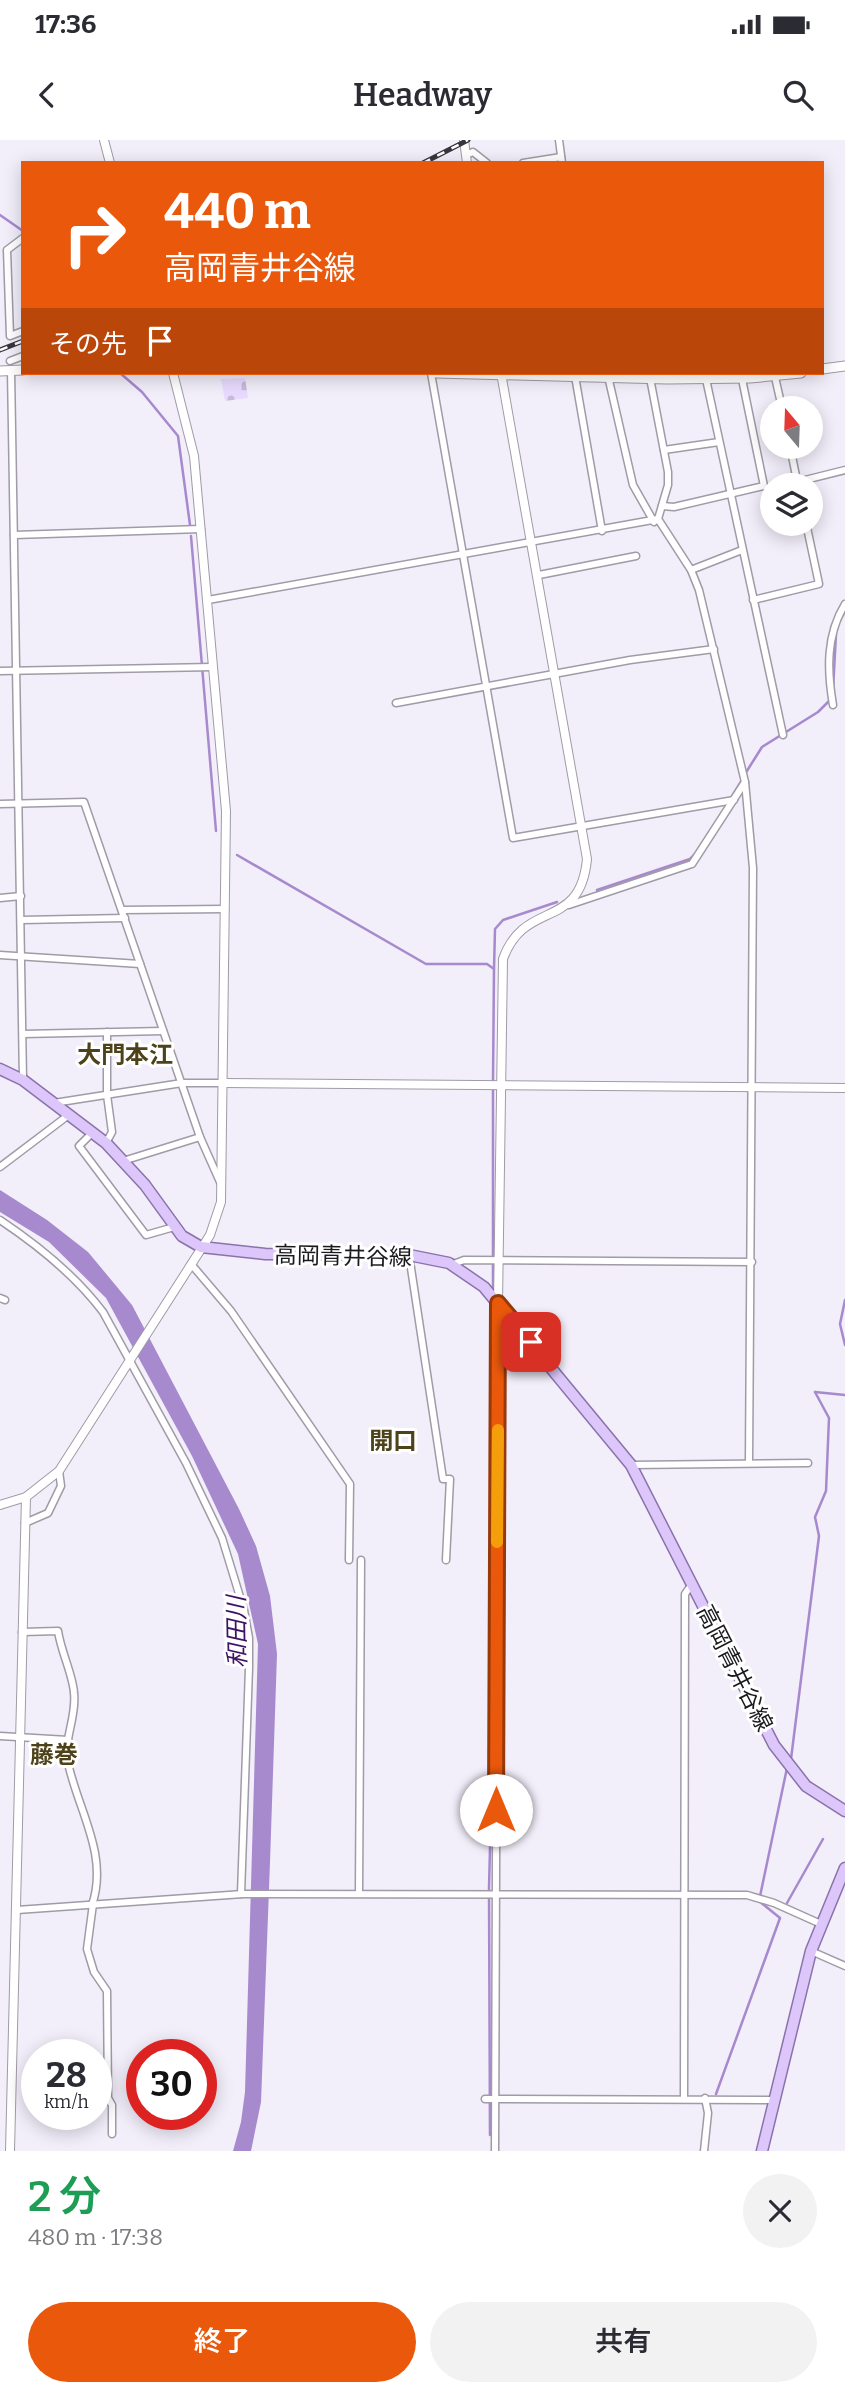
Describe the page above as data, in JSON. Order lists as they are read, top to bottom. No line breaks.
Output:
{"streets":{"main road":["高岡青井谷線"]},"districts":["大門本江","開口","藤巻"],"water":["和田川"],"north":"top","page":{"status":"17:36","header":"Headway","turn":["440 m","高岡青井谷線"],"then":"その先","speed":"28 km/h","limit":"30","heading":["2 分","480 m · 17:38"],"buttons":["終了","共有"]}}
